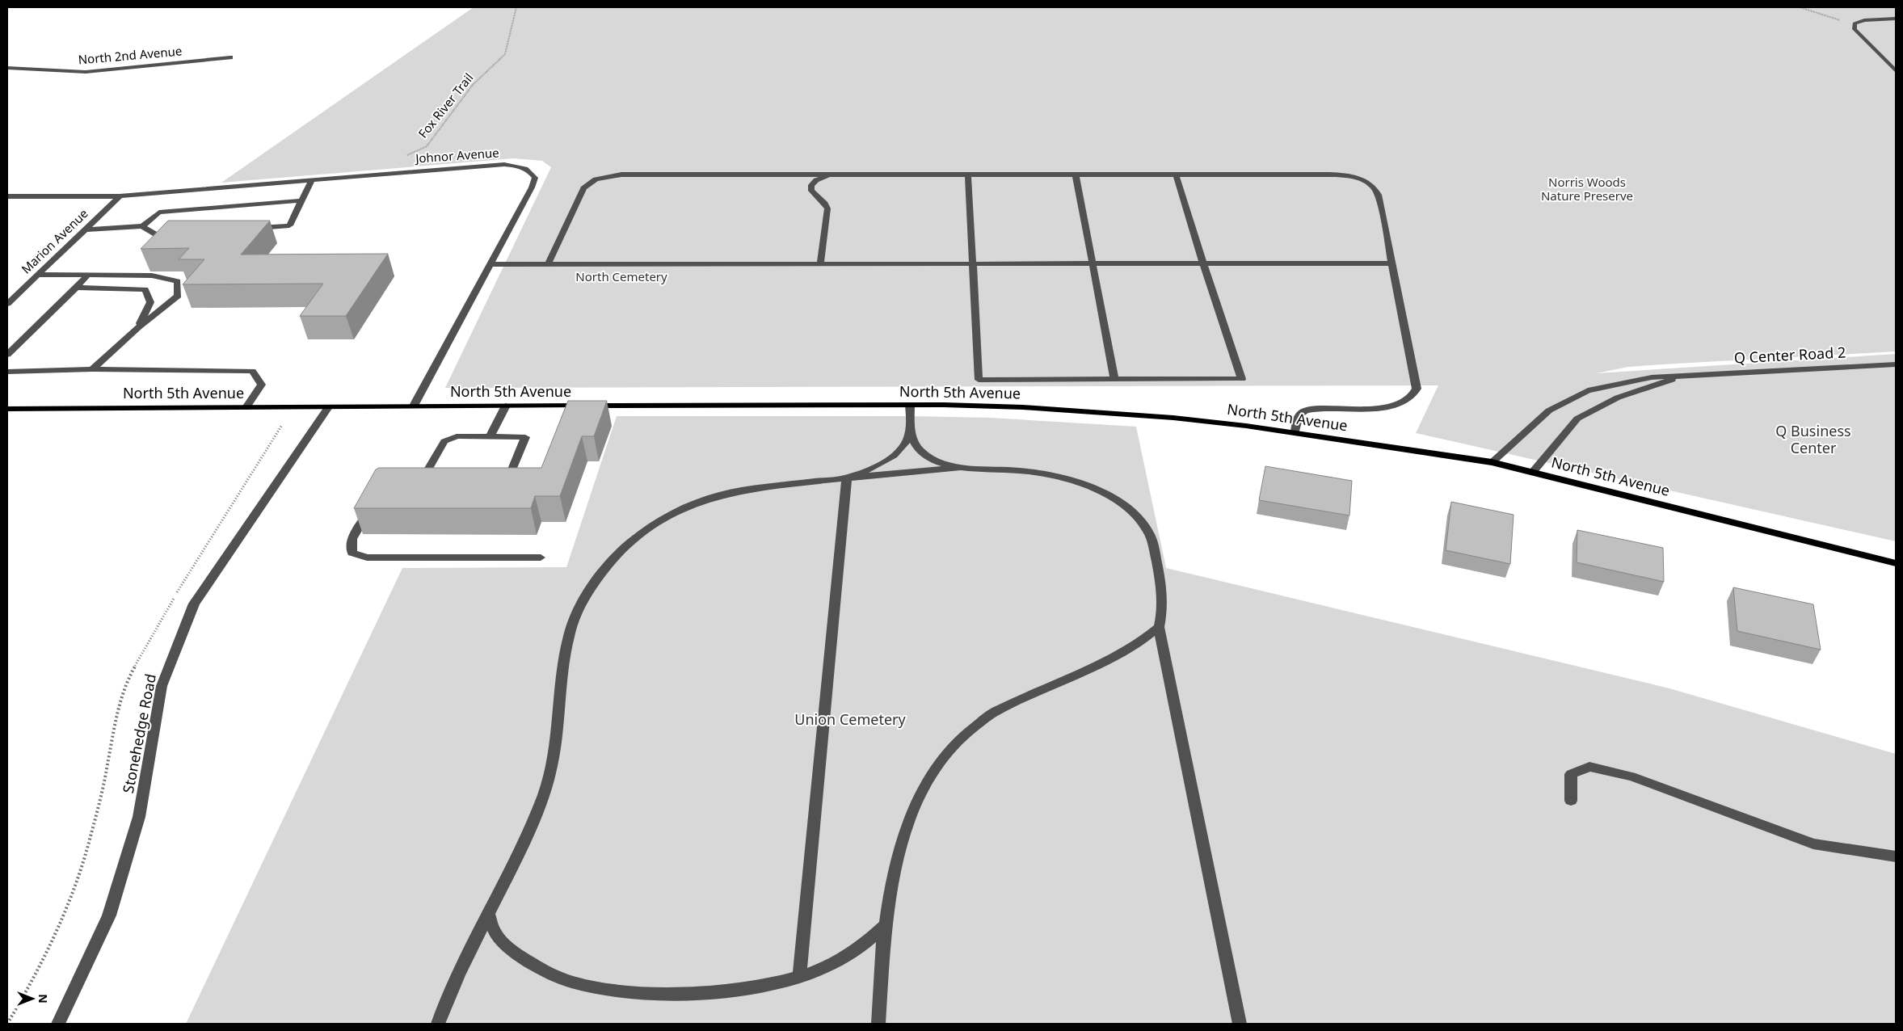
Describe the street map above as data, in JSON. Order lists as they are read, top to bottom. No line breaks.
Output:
{"streets":{"main road":["North 5th Avenue"],"street":["North 2nd Avenue","Johnor Avenue","Marion Avenue","Q Center Road 2","Stonehedge Road"],"path":["Fox River Trail"]},"crossings":[["Johnor Avenue","Marion Avenue"],["Johnor Avenue","North 5th Avenue"],["North 5th Avenue","Stonehedge Road"]],"parks":["Norris Woods Nature Preserve","North Cemetery","Q Business Center","Union Cemetery"],"north":"right"}
